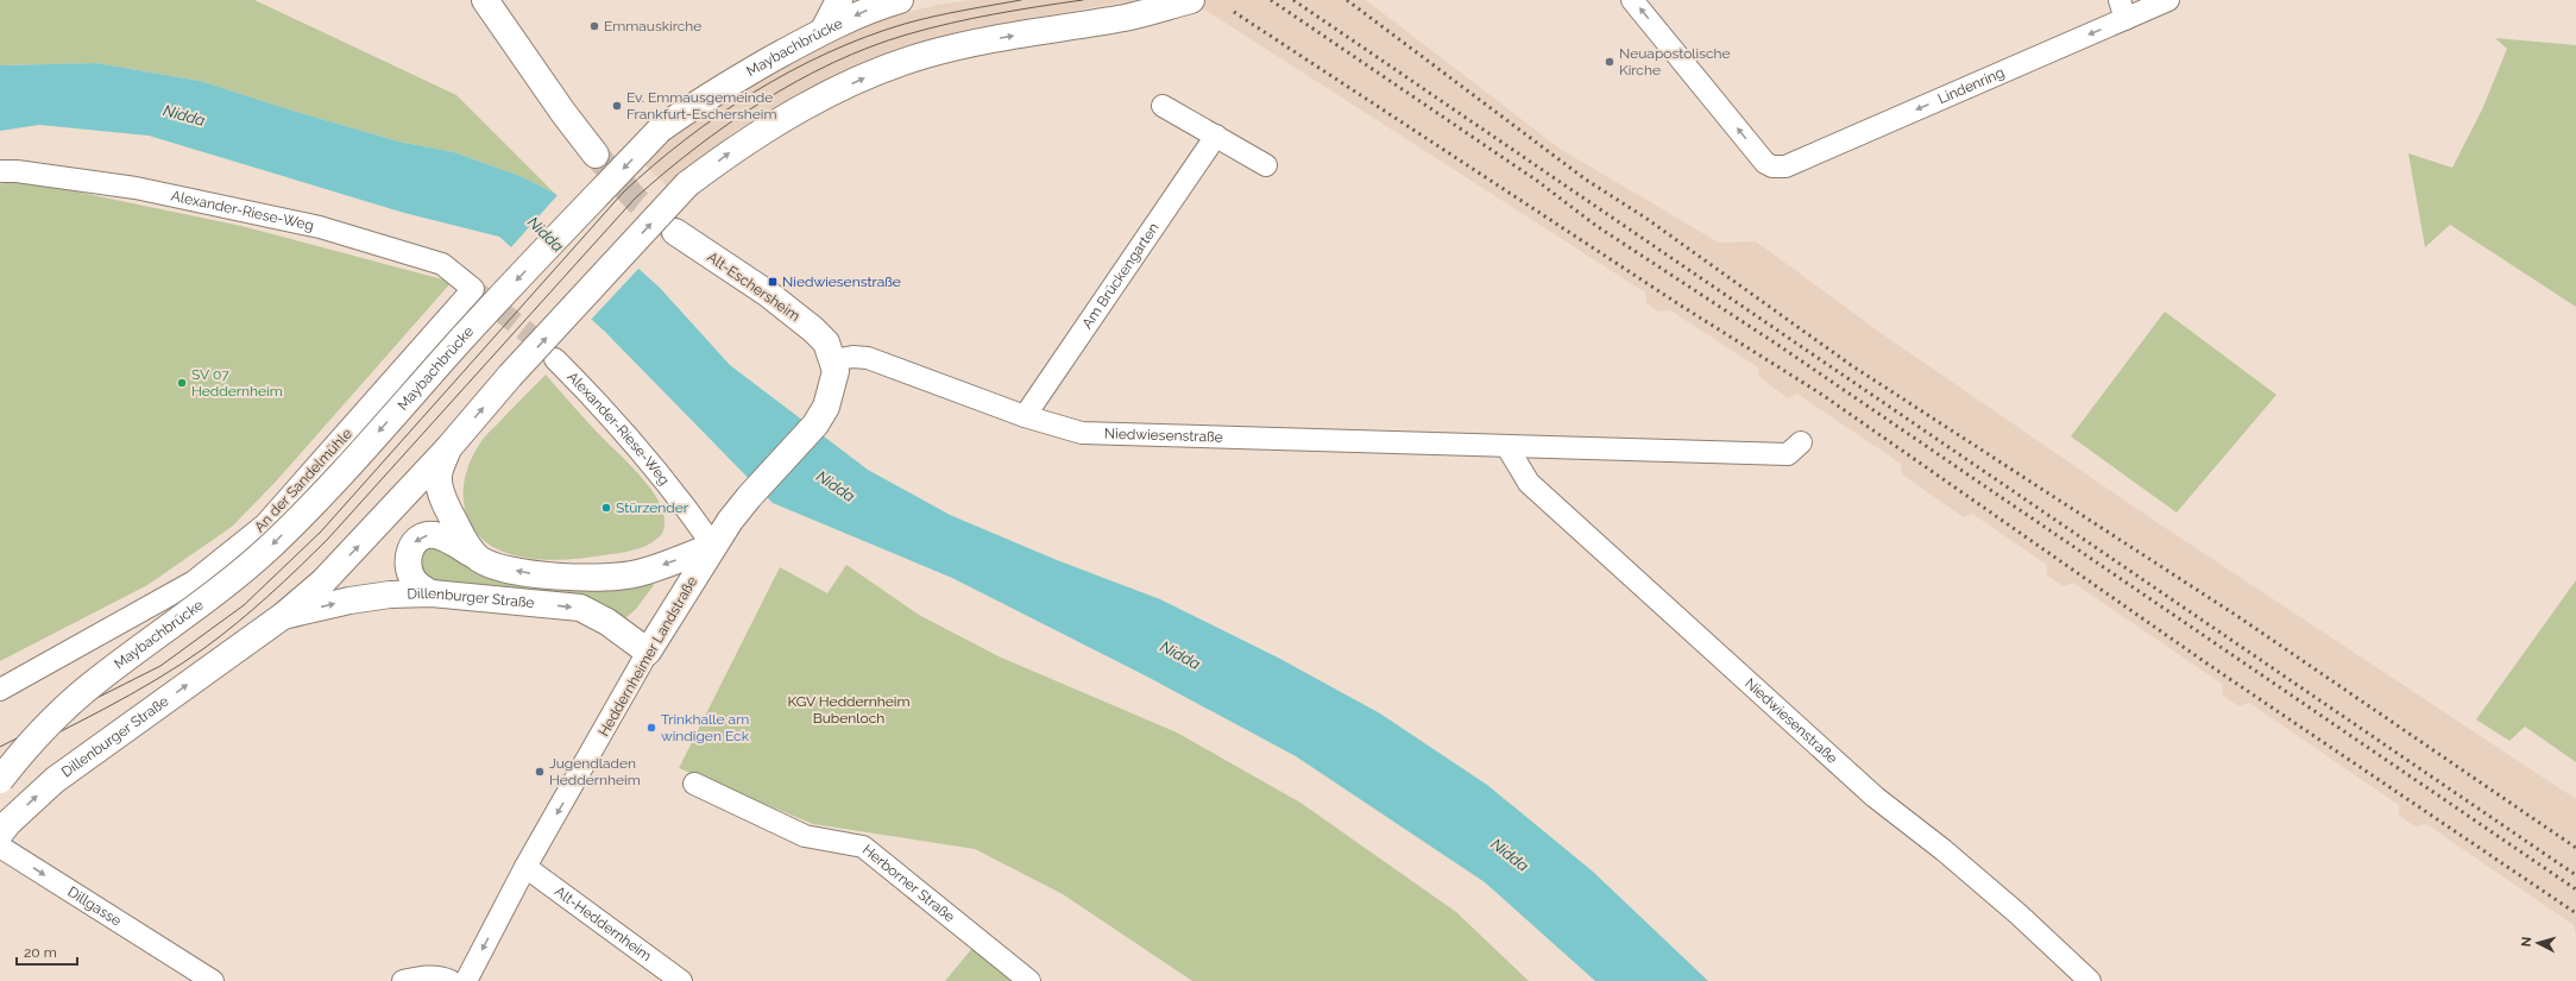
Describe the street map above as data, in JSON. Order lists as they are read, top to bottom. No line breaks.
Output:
{"streets":{"main road":["Maybachbrücke","Alt-Eschersheim","Dillenburger Straße","Heddernheimer Landstraße"],"street":["Lindenring","Alexander-Riese-Weg","Am Brückengarten","Niedwiesenstraße","An der Sandelmühle","Herborner Straße","Dillgasse","Alt-Heddernheim"]},"crossings":[["Alexander-Riese-Weg","An der Sandelmühle"],["Alexander-Riese-Weg","Dillenburger Straße"],["Alexander-Riese-Weg","Heddernheimer Landstraße"],["Am Brückengarten","Niedwiesenstraße"],["Alt-Eschersheim","Niedwiesenstraße"],["Alt-Eschersheim","Heddernheimer Landstraße"],["Dillenburger Straße","Heddernheimer Landstraße"],["Heddernheimer Landstraße","Alt-Heddernheim"]],"one_way":["Maybachbrücke","Lindenring","Heddernheimer Landstraße","Dillgasse"],"water":["Nidda"],"parks":["KGV Heddernheim Bubenloch"],"places":{"other":["Emmauskirche","Neuapostolische Kirche","Ev. Emmausgemeinde Frankfurt-Eschersheim","SV 07 Heddernheim","Stürzender","Trinkhalle am windigen Eck","Jugendladen Heddernheim"],"transit":["Niedwiesenstraße"]},"scale_bar":"20 m","north":"left"}
